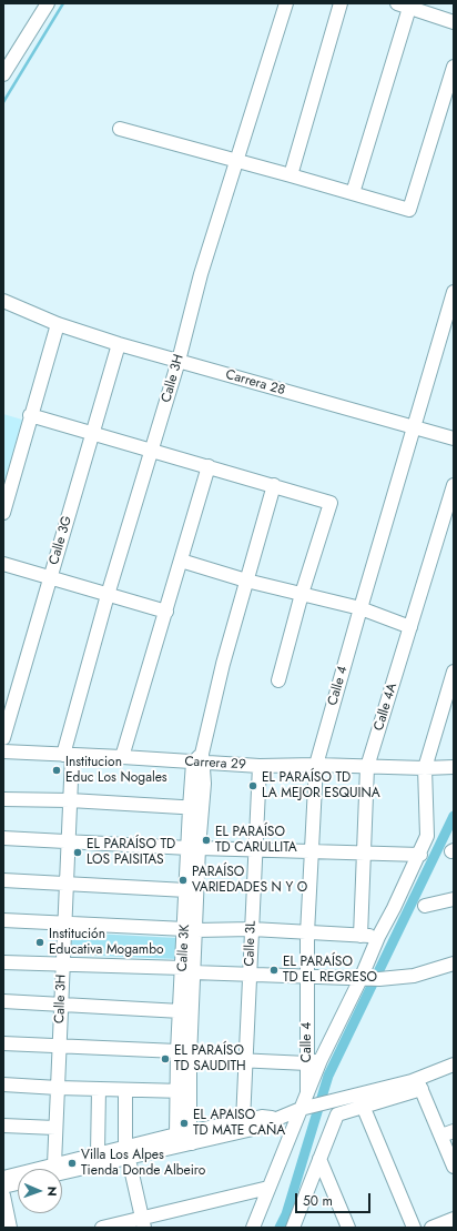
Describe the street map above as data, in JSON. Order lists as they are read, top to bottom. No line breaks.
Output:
{"streets":{"street":["Calle 3H","Carrera 28","Calle 3G","Calle 4","Calle 4A","Carrera 29","Calle 3L","Calle 3K"]},"crossings":[["Calle 3H","Carrera 28"],["Calle 3H","Carrera 29"],["Carrera 28","Calle 3G"],["Carrera 28","Calle 4"],["Calle 4","Carrera 29"],["Calle 4A","Carrera 29"],["Carrera 29","Calle 3L"],["Carrera 29","Calle 3K"]],"places":["Institucion Educ Los Nogales","EL PARAÍSO TD LA MEJOR ESQUINA","EL PARAÍSO TD CARULLITA","EL PARAÍSO TD LOS PAISITAS","PARAÍSO VARIEDADES N Y O","Institución Educativa Mogambo","EL PARAÍSO TD EL REGRESO","EL PARAÍSO TD SAUDITH","EL APAISO TD MATE CAÑA","Villa Los Alpes Tienda Donde Albeiro"],"scale_bar":"50 m","north":"right"}
